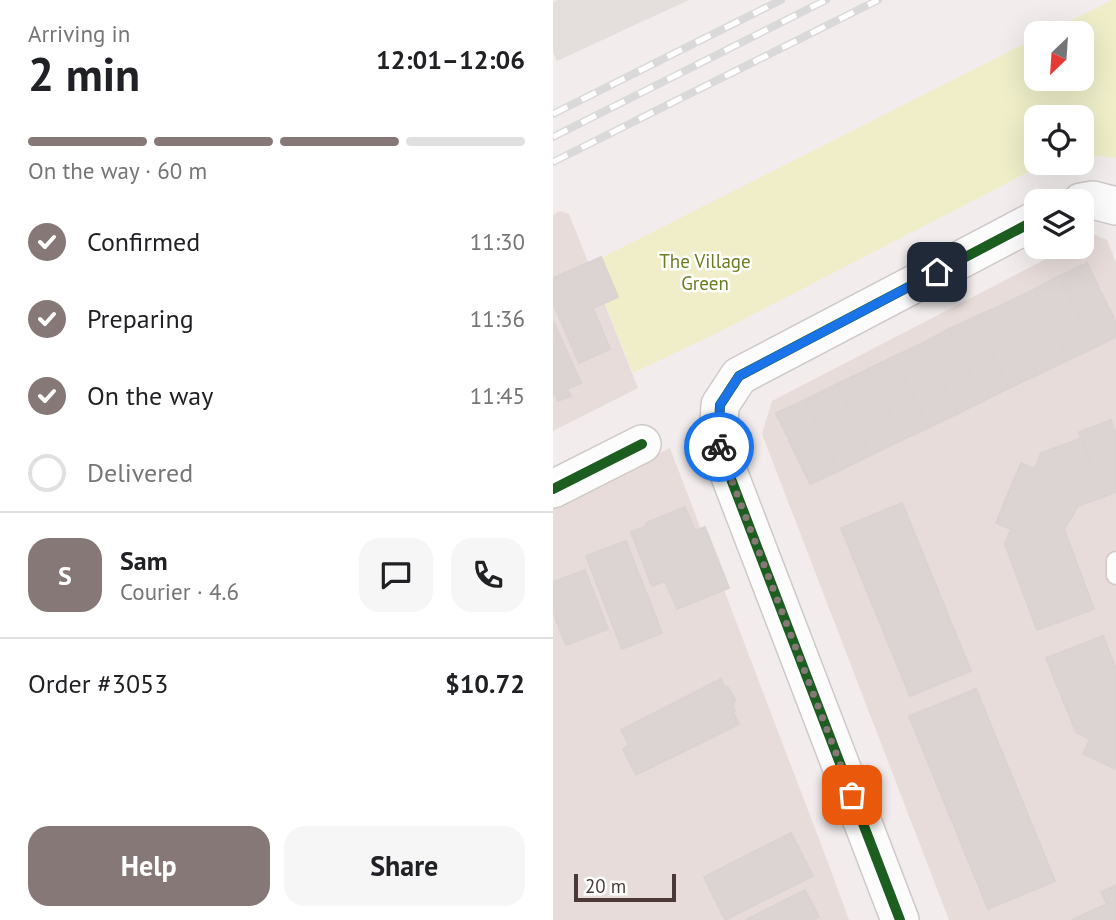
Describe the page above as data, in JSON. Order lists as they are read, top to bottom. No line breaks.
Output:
{"parks":["The Village Green"],"scale_bar":"20 m","north":"bottom left","page":{"heading":["2 min","Arriving in","12:01–12:06"],"panel":["Sam","Courier · 4.6","Order #3053","$10.72"],"bar":"On the way · 60 m","list":[["Confirmed","11:30"],["Preparing","11:36"],["On the way","11:45"],"Delivered"],"round":"S","buttons":["Help","Share"],"scale":"20 m"}}
